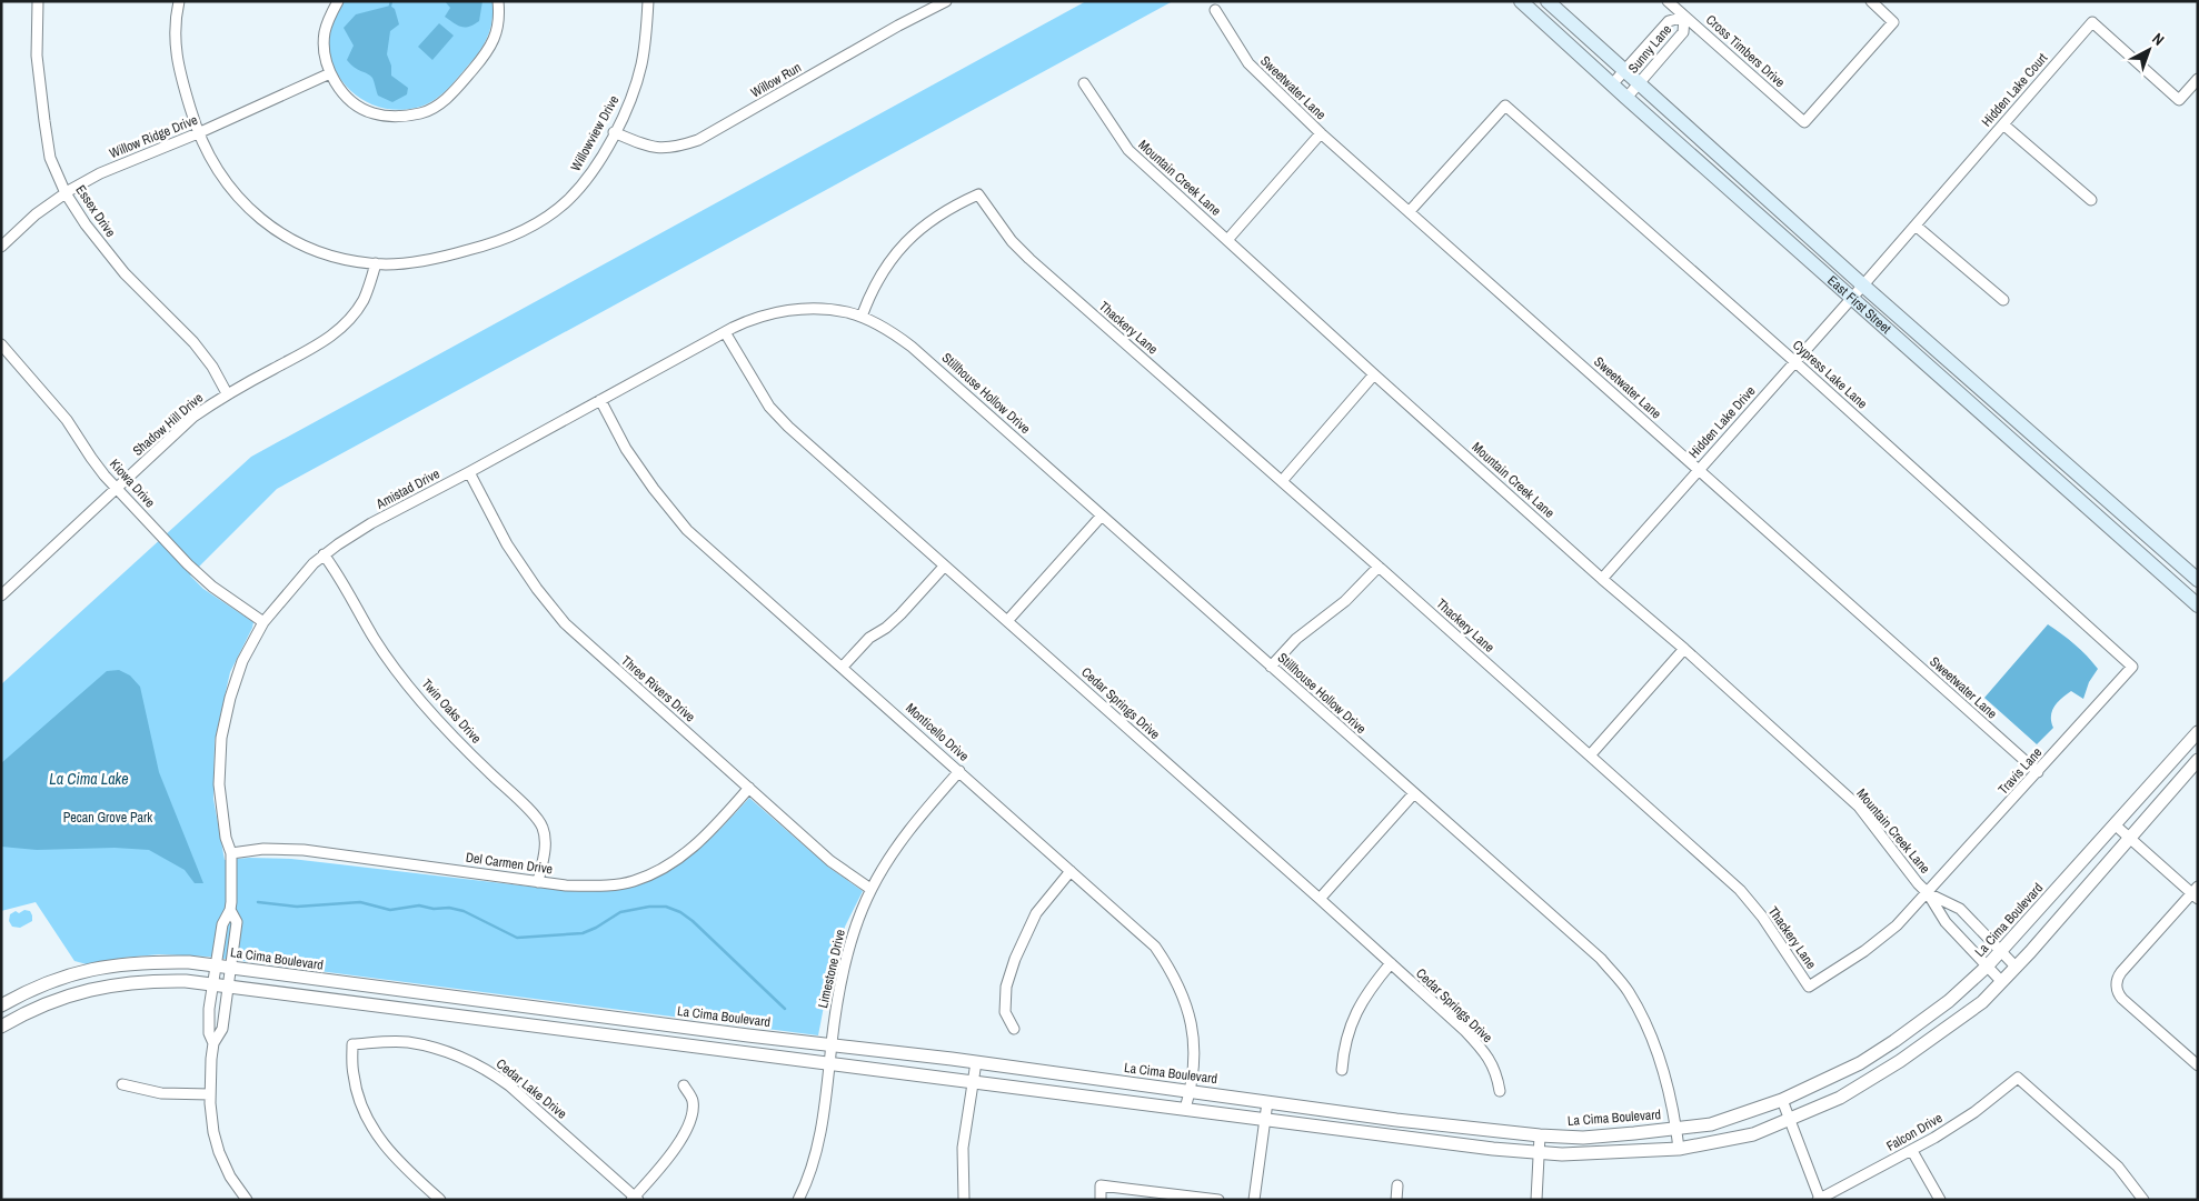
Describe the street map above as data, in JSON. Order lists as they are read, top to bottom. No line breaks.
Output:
{"streets":{"main road":["East First Street"],"street":["Sunny Lane","Cross Timbers Drive","Willow Run","Sweetwater Lane","Hidden Lake Court","Willowview Drive","Willow Ridge Drive","Mountain Creek Lane","Essex Drive","Thackery Lane","Cypress Lake Lane","Stillhouse Hollow Drive","Hidden Lake Drive","Shadow Hill Drive","Kiowa Drive","Amistad Drive","Three Rivers Drive","Cedar Springs Drive","Twin Oaks Drive","Monticello Drive","Travis Lane","Del Carmen Drive","La Cima Boulevard","Limestone Drive","Cedar Lake Drive","Falcon Drive"]},"crossings":[["Sunny Lane","Cross Timbers Drive"],["Sunny Lane","East First Street"],["Willow Run","Willowview Drive"],["Sweetwater Lane","Cypress Lake Lane"],["Sweetwater Lane","Hidden Lake Drive"],["Sweetwater Lane","Travis Lane"],["Hidden Lake Court","East First Street"],["Hidden Lake Court","Hidden Lake Drive"],["Willowview Drive","Willow Ridge Drive"],["Willowview Drive","Shadow Hill Drive"],["Willow Ridge Drive","Essex Drive"],["Mountain Creek Lane","Thackery Lane"],["Mountain Creek Lane","Hidden Lake Drive"],["Mountain Creek Lane","Travis Lane"],["Mountain Creek Lane","La Cima Boulevard"],["Essex Drive","Shadow Hill Drive"],["East First Street","Hidden Lake Drive"],["Thackery Lane","Stillhouse Hollow Drive"],["Thackery Lane","Amistad Drive"],["Thackery Lane","Travis Lane"],["Cypress Lake Lane","Hidden Lake Drive"],["Cypress Lake Lane","Travis Lane"],["Stillhouse Hollow Drive","Amistad Drive"],["Stillhouse Hollow Drive","La Cima Boulevard"],["Shadow Hill Drive","Kiowa Drive"],["Kiowa Drive","Amistad Drive"],["Amistad Drive","Three Rivers Drive"],["Amistad Drive","Cedar Springs Drive"],["Amistad Drive","Twin Oaks Drive"],["Amistad Drive","Monticello Drive"],["Amistad Drive","Del Carmen Drive"],["Amistad Drive","La Cima Boulevard"],["Three Rivers Drive","Del Carmen Drive"],["Three Rivers Drive","Limestone Drive"],["Twin Oaks Drive","Del Carmen Drive"],["Monticello Drive","La Cima Boulevard"],["Monticello Drive","Limestone Drive"],["La Cima Boulevard","Limestone Drive"]],"water":["La Cima Lake"],"parks":["Pecan Grove Park"],"north":"top right"}
